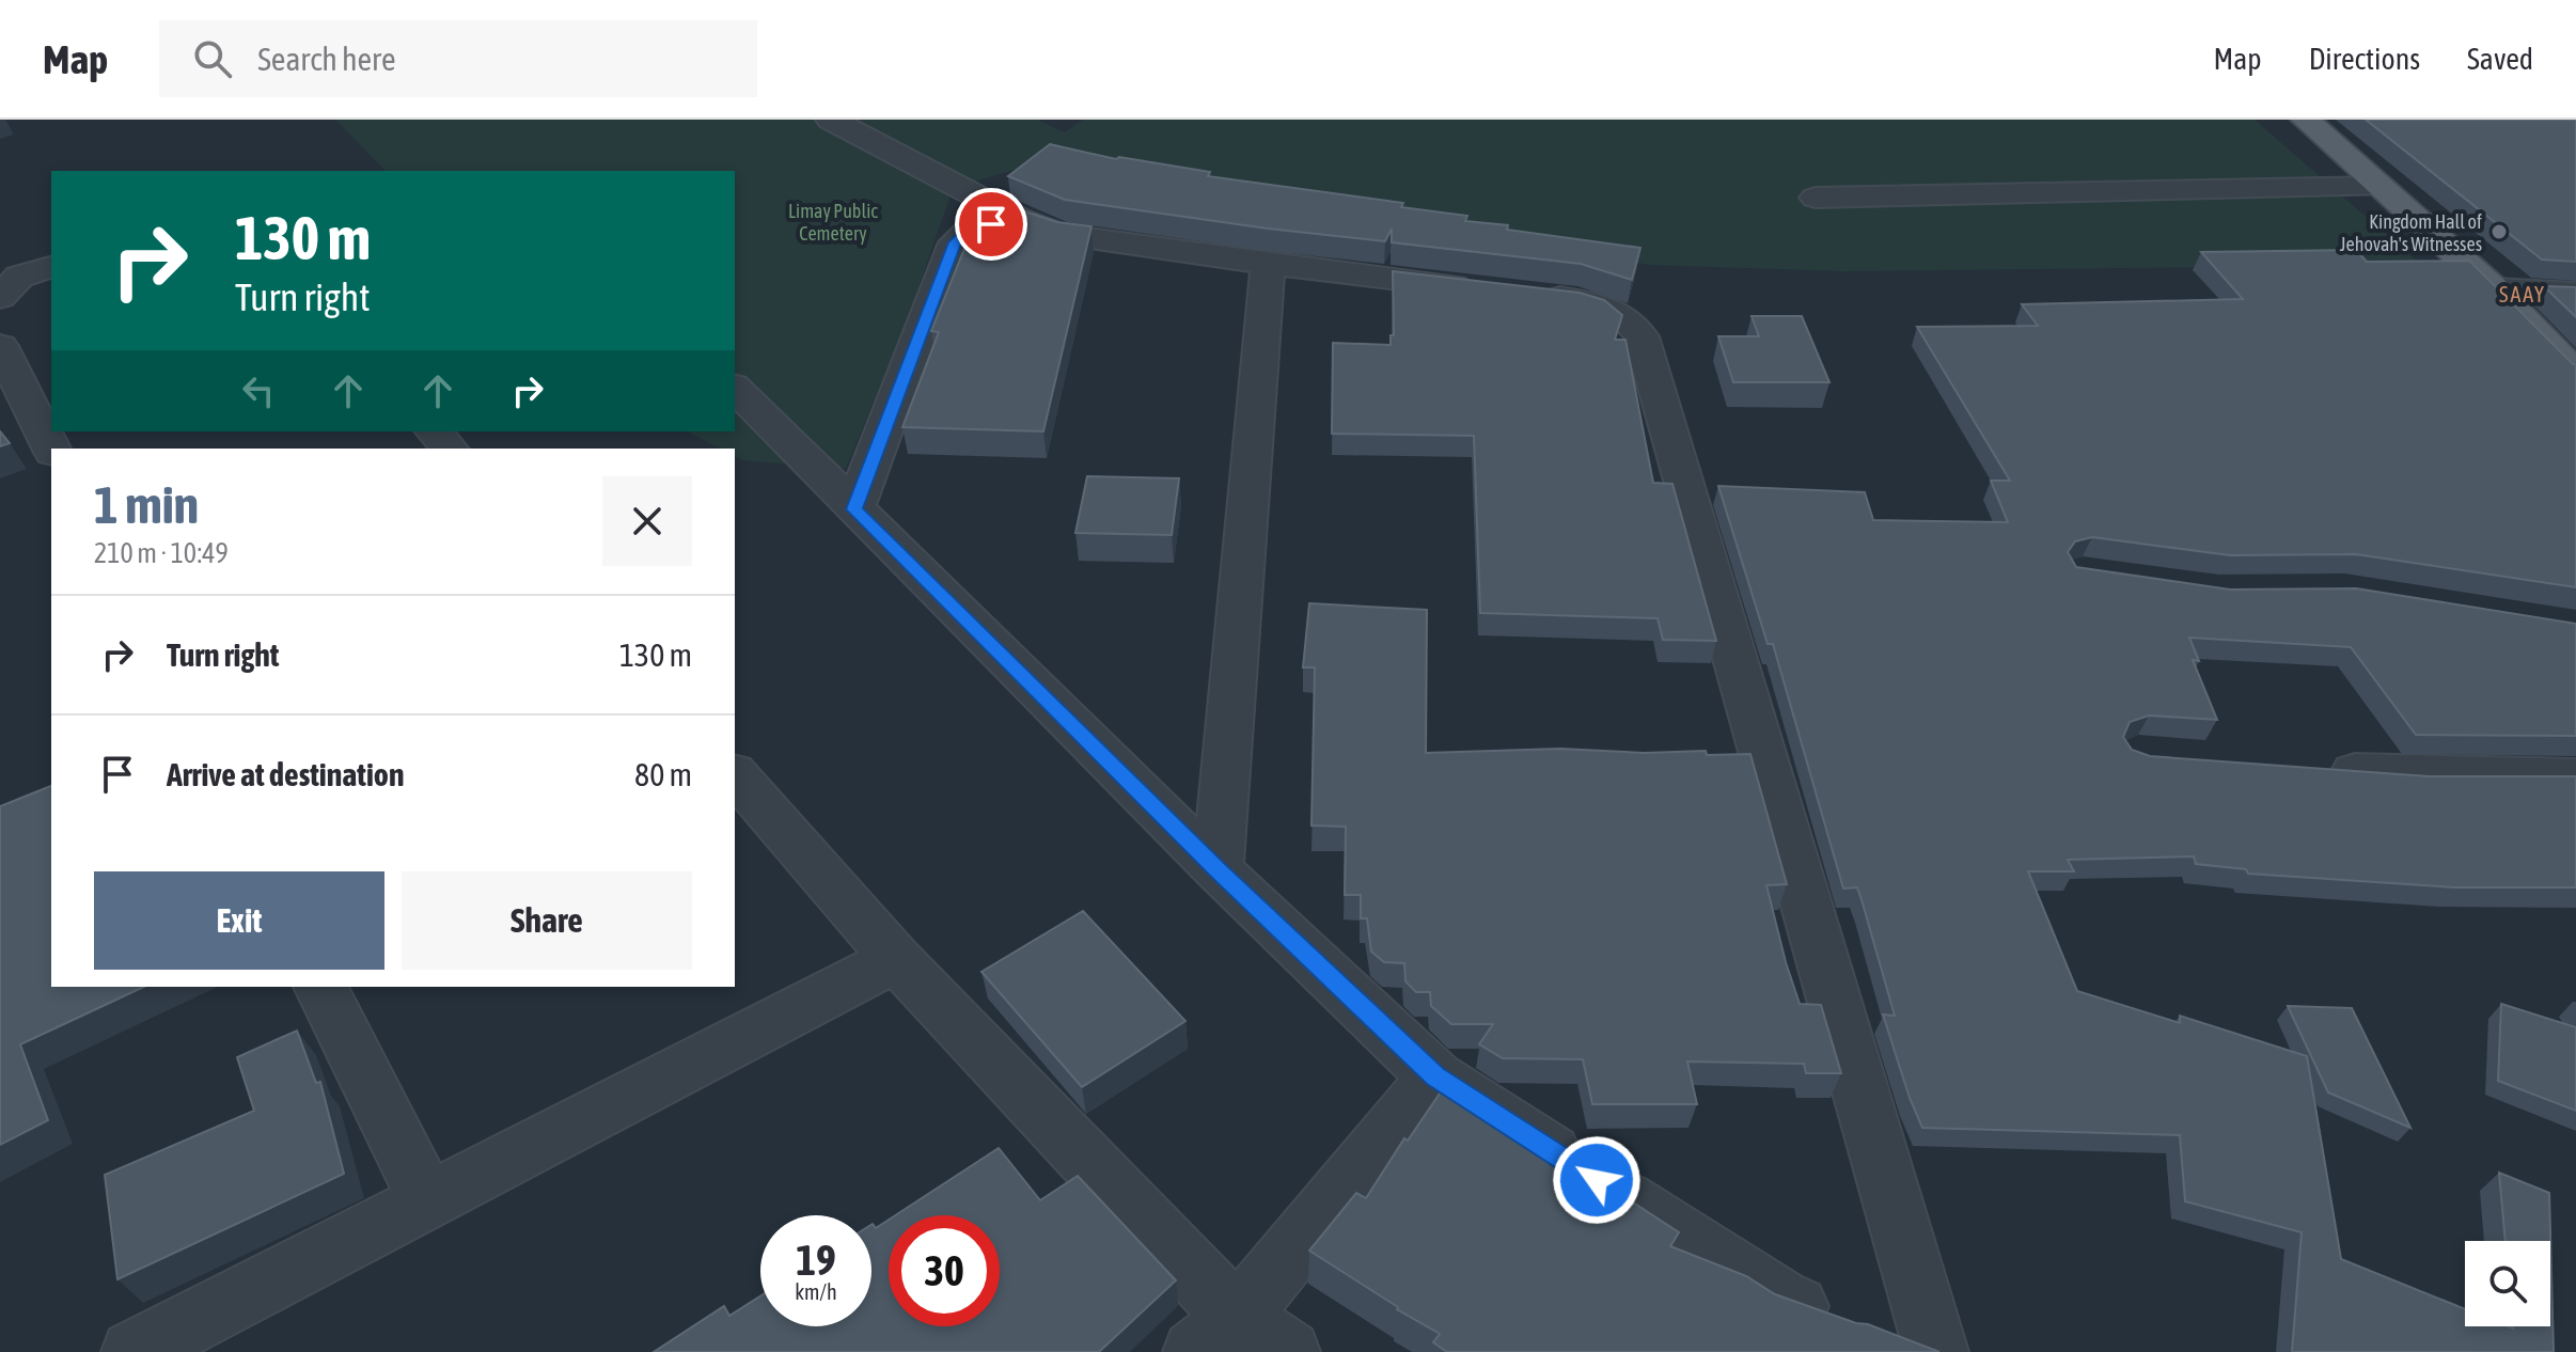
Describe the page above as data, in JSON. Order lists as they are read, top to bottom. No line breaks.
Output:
{"districts":["SAAY"],"parks":["Limay Public Cemetery"],"places":["Kingdom Hall of Jehovah's Witnesses"],"page":{"header":"Map","search":"Search here","nav":["Map","Directions","Saved"],"turn":["130 m","Turn right"],"heading":["1 min","210 m · 10:49"],"list":[{"name":"Turn right","value":"130 m"},{"name":"Arrive at destination","value":"80 m"}],"buttons":["Exit","Share"],"speed":"19 km/h","limit":"30"}}
